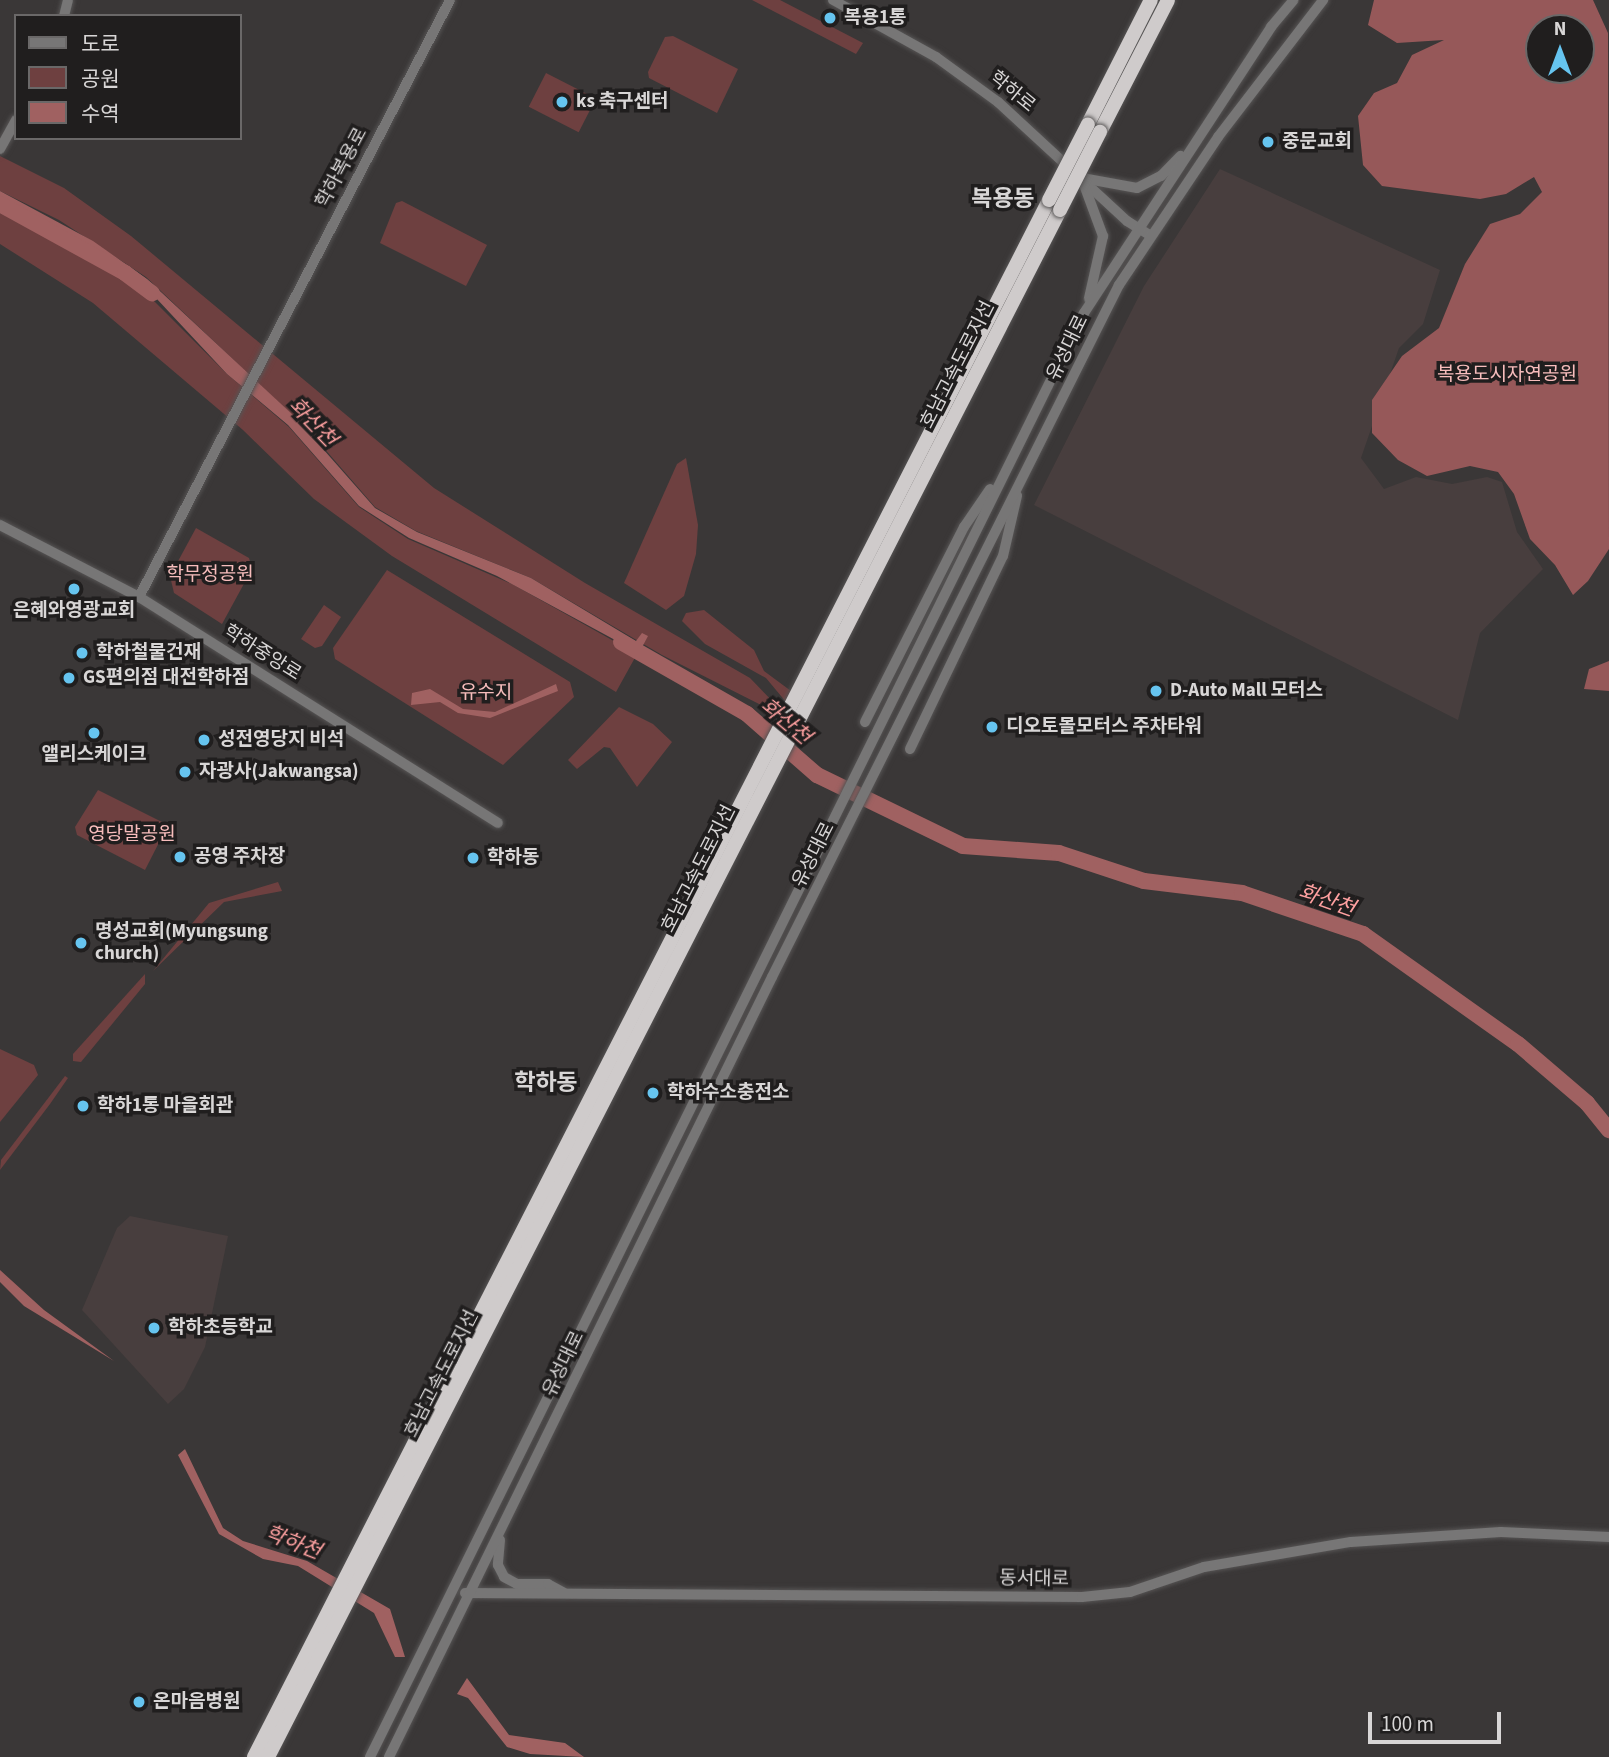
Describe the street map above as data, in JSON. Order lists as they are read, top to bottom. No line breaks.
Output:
{"streets":{"highway":["호남고속도로지선"],"street":["학하로","학하복용로","유성대로","학하중앙로","동서대로"]},"crossings":[["학하로","유성대로"],["학하복용로","학하중앙로"],["유성대로","동서대로"]],"districts":["복용동","학하동"],"water":["화산천","학하천"],"parks":["복용도시자연공원","학무정공원","유수지","영당말공원"],"places":["복용1통","ks 축구센터","중문교회","은혜와영광교회","학하철물건재","GS편의점 대전학하점","D-Auto Mall 모터스","디오토몰모터스 주차타워","앨리스케이크","성전영당지 비석","자광사(Jakwangsa)","공영 주차장","학하동","명성교회(Myungsung church)","학하수소충전소","학하1통 마을회관","학하초등학교","온마음병원"],"legend":["도로","공원","수역"],"scale_bar":"100 m","north":"top"}
